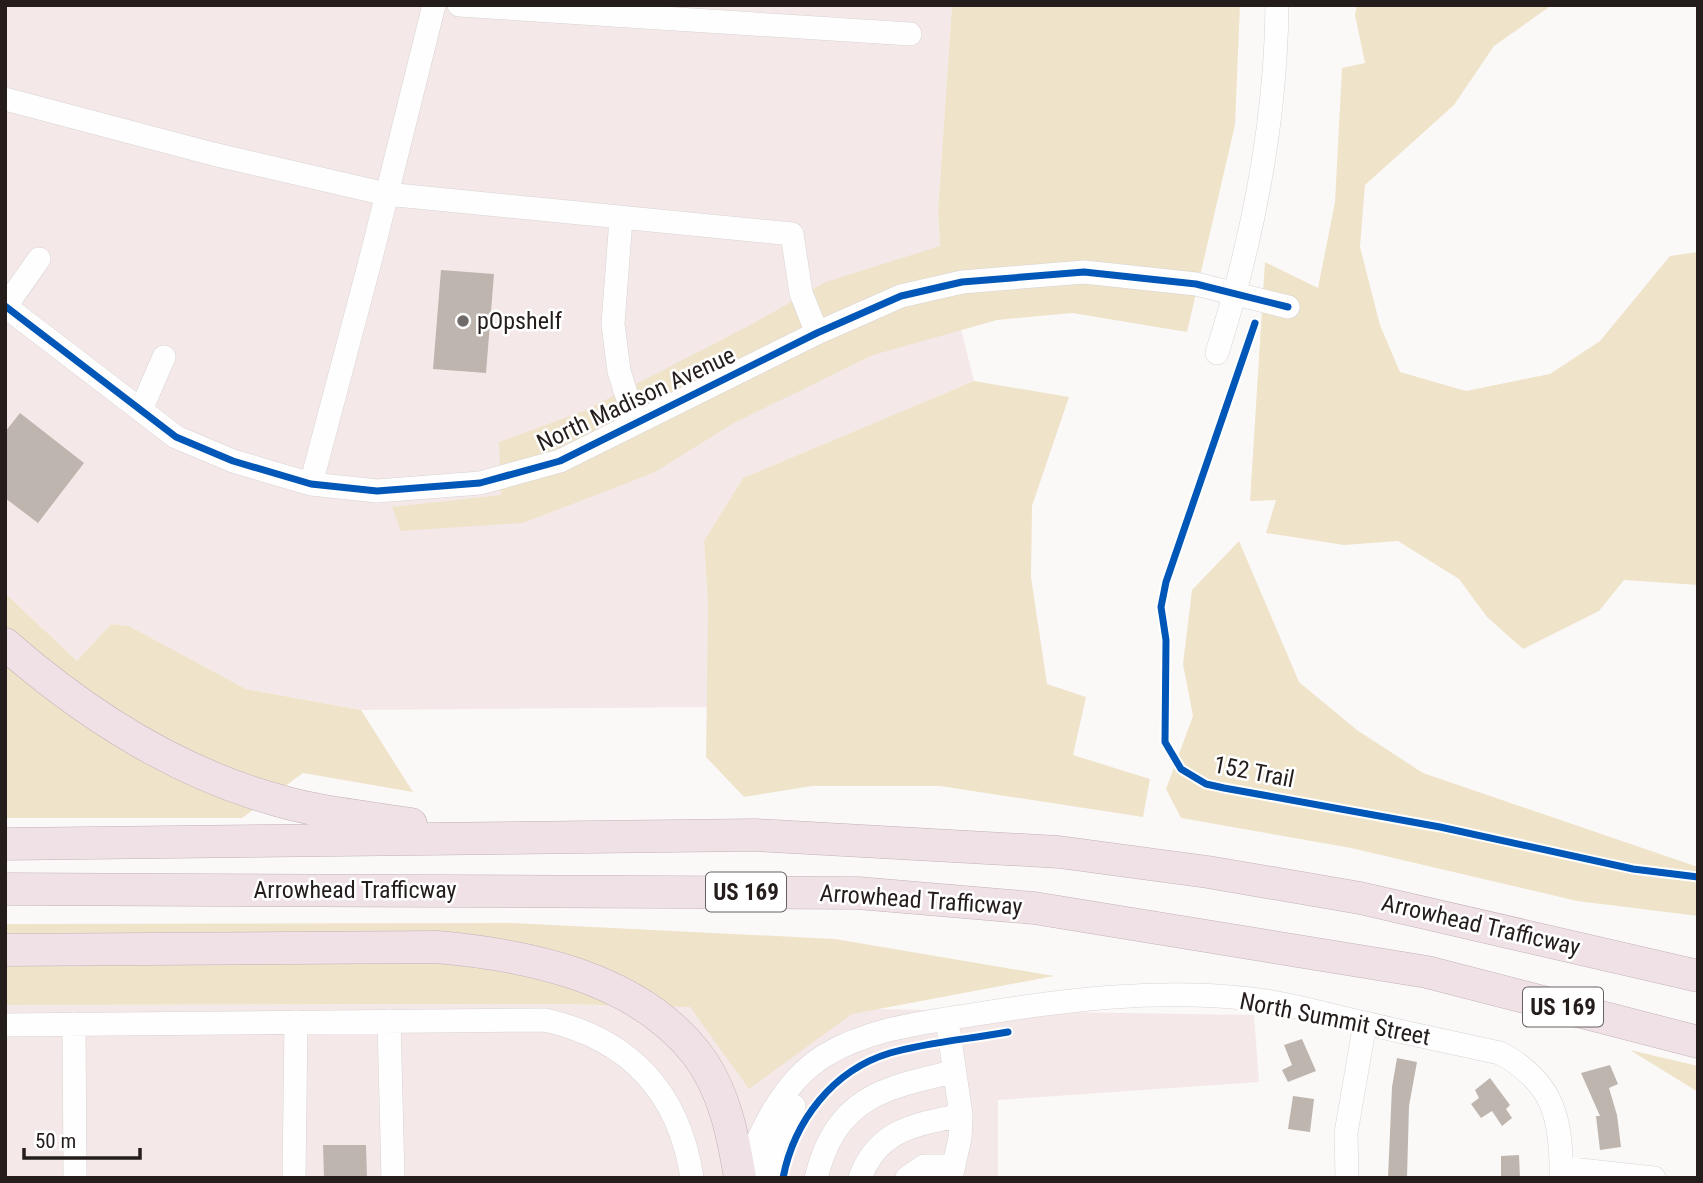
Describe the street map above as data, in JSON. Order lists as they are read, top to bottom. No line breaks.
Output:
{"streets":{"highway":["Arrowhead Trafficway","US 169"],"street":["North Madison Avenue","North Summit Street"],"cycle path":["152 Trail"]},"places":["pOpshelf"],"scale_bar":"50 m"}
